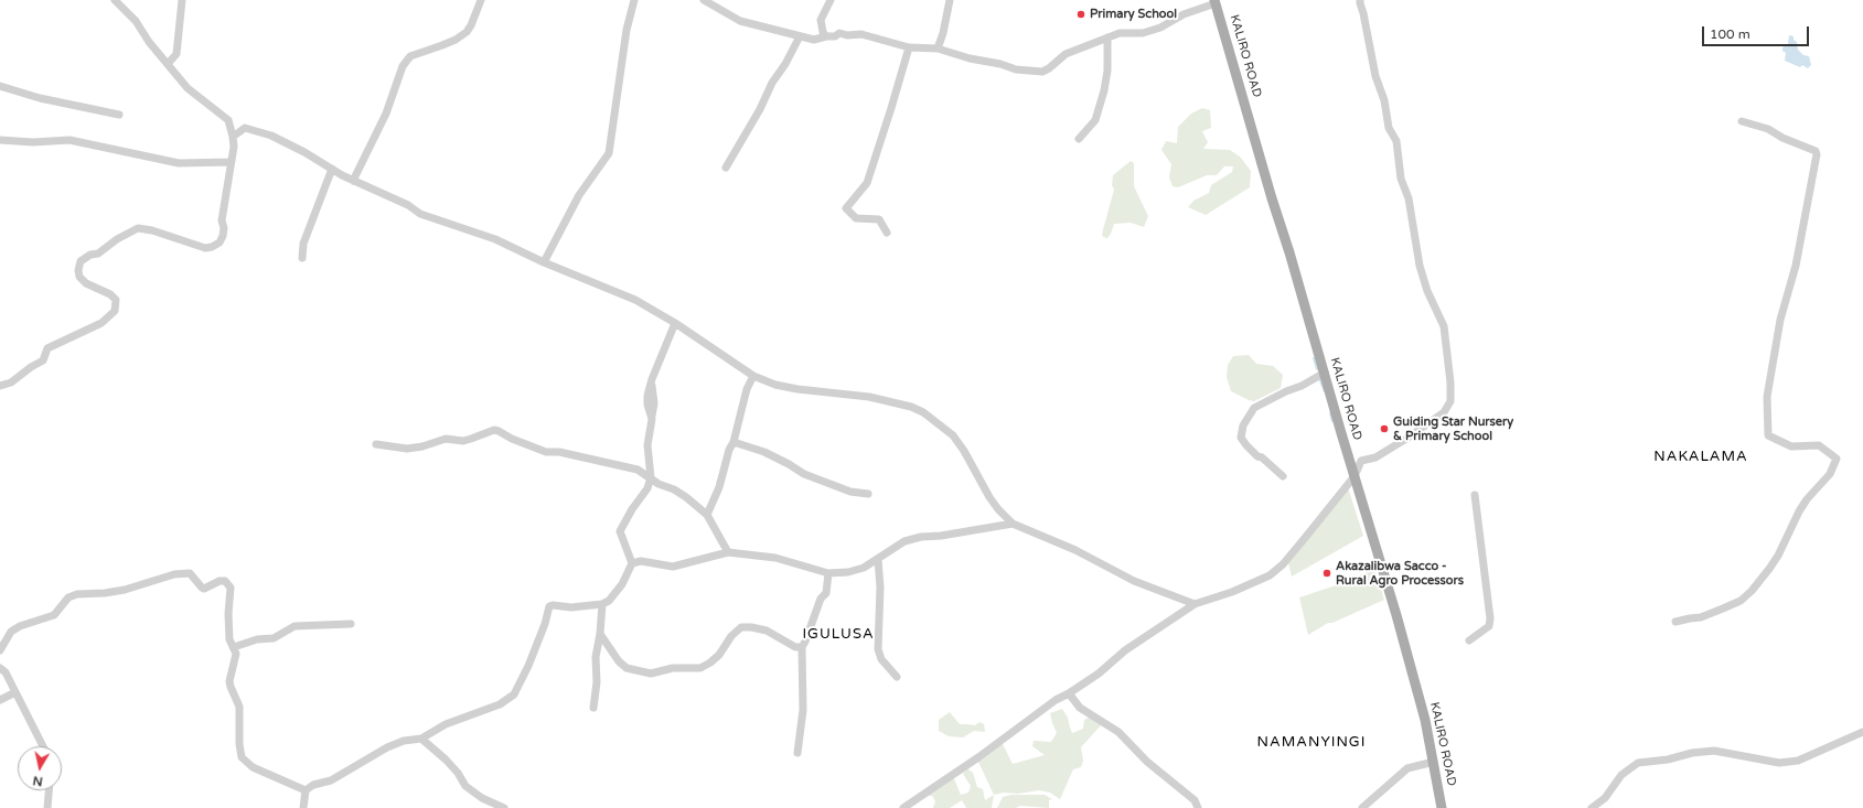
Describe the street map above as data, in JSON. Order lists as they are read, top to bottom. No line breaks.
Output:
{"streets":{"main road":["KALIRO ROAD"]},"districts":["NAKALAMA","IGULUSA","NAMANYINGI"],"places":["Primary School","Guiding Star Nursery & Primary School","Akazalibwa Sacco - Rural Agro Processors"],"scale_bar":"100 m","north":"bottom"}
